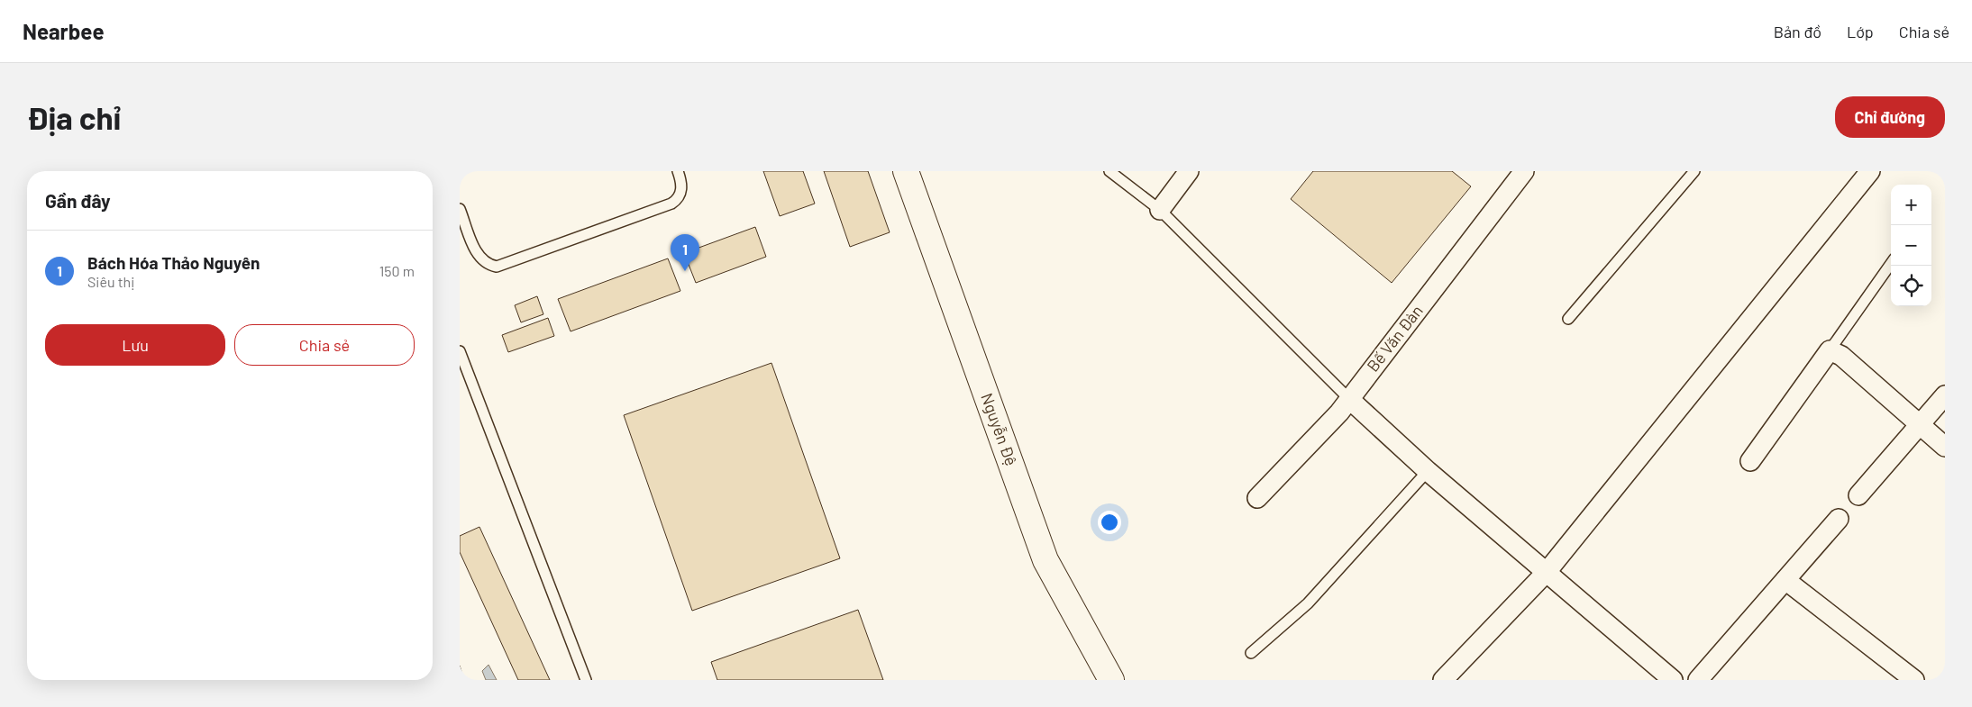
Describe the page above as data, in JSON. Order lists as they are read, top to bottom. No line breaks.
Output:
{"streets":{"street":["Bế Văn Đàn","Nguyễn Đệ"]},"page":{"header":"Nearbee","nav":["Bản đồ","Lớp","Chia sẻ"],"buttons":["Chỉ đường",["Lưu","Chia sẻ"]],"title":"Địa chỉ","heading":"Gần đây","map_buttons":["+","−"],"list":[{"mark":"1","name":"Bách Hóa Thảo Nguyên","note":"Siêu thị","value":"150 m"}],"pins":"1"}}
